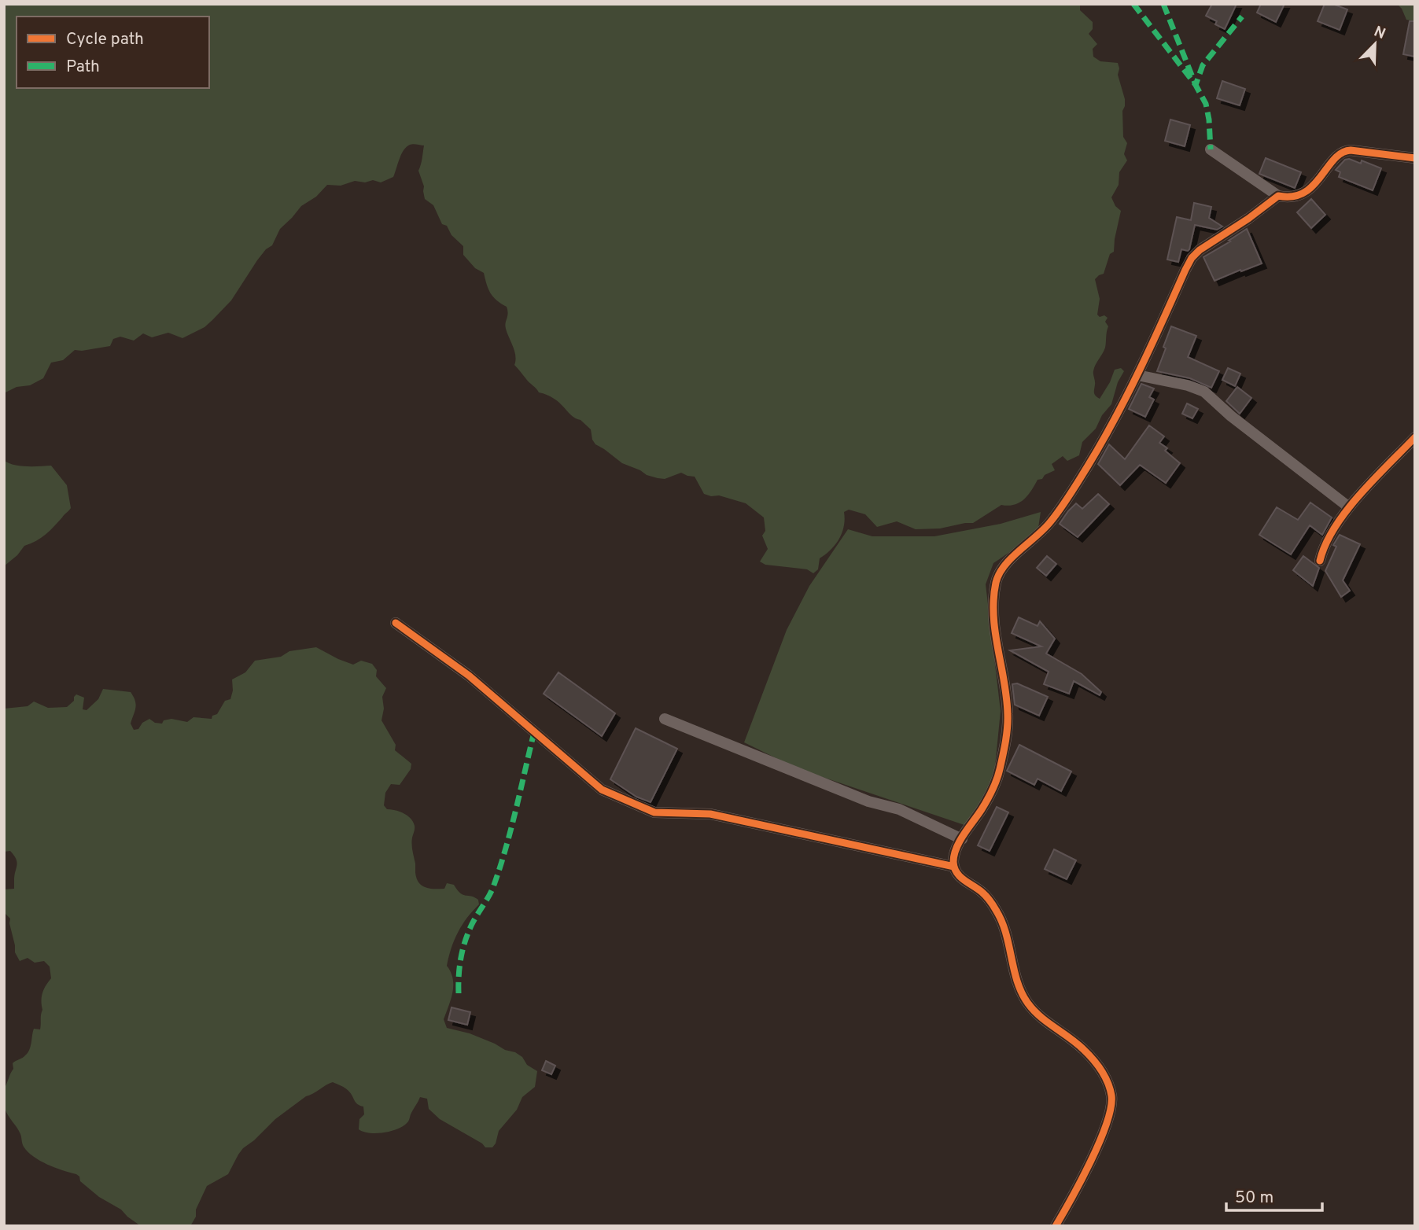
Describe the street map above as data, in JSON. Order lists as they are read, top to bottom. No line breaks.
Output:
{"legend":["Cycle path","Path"],"scale_bar":"50 m","north":"top right"}
